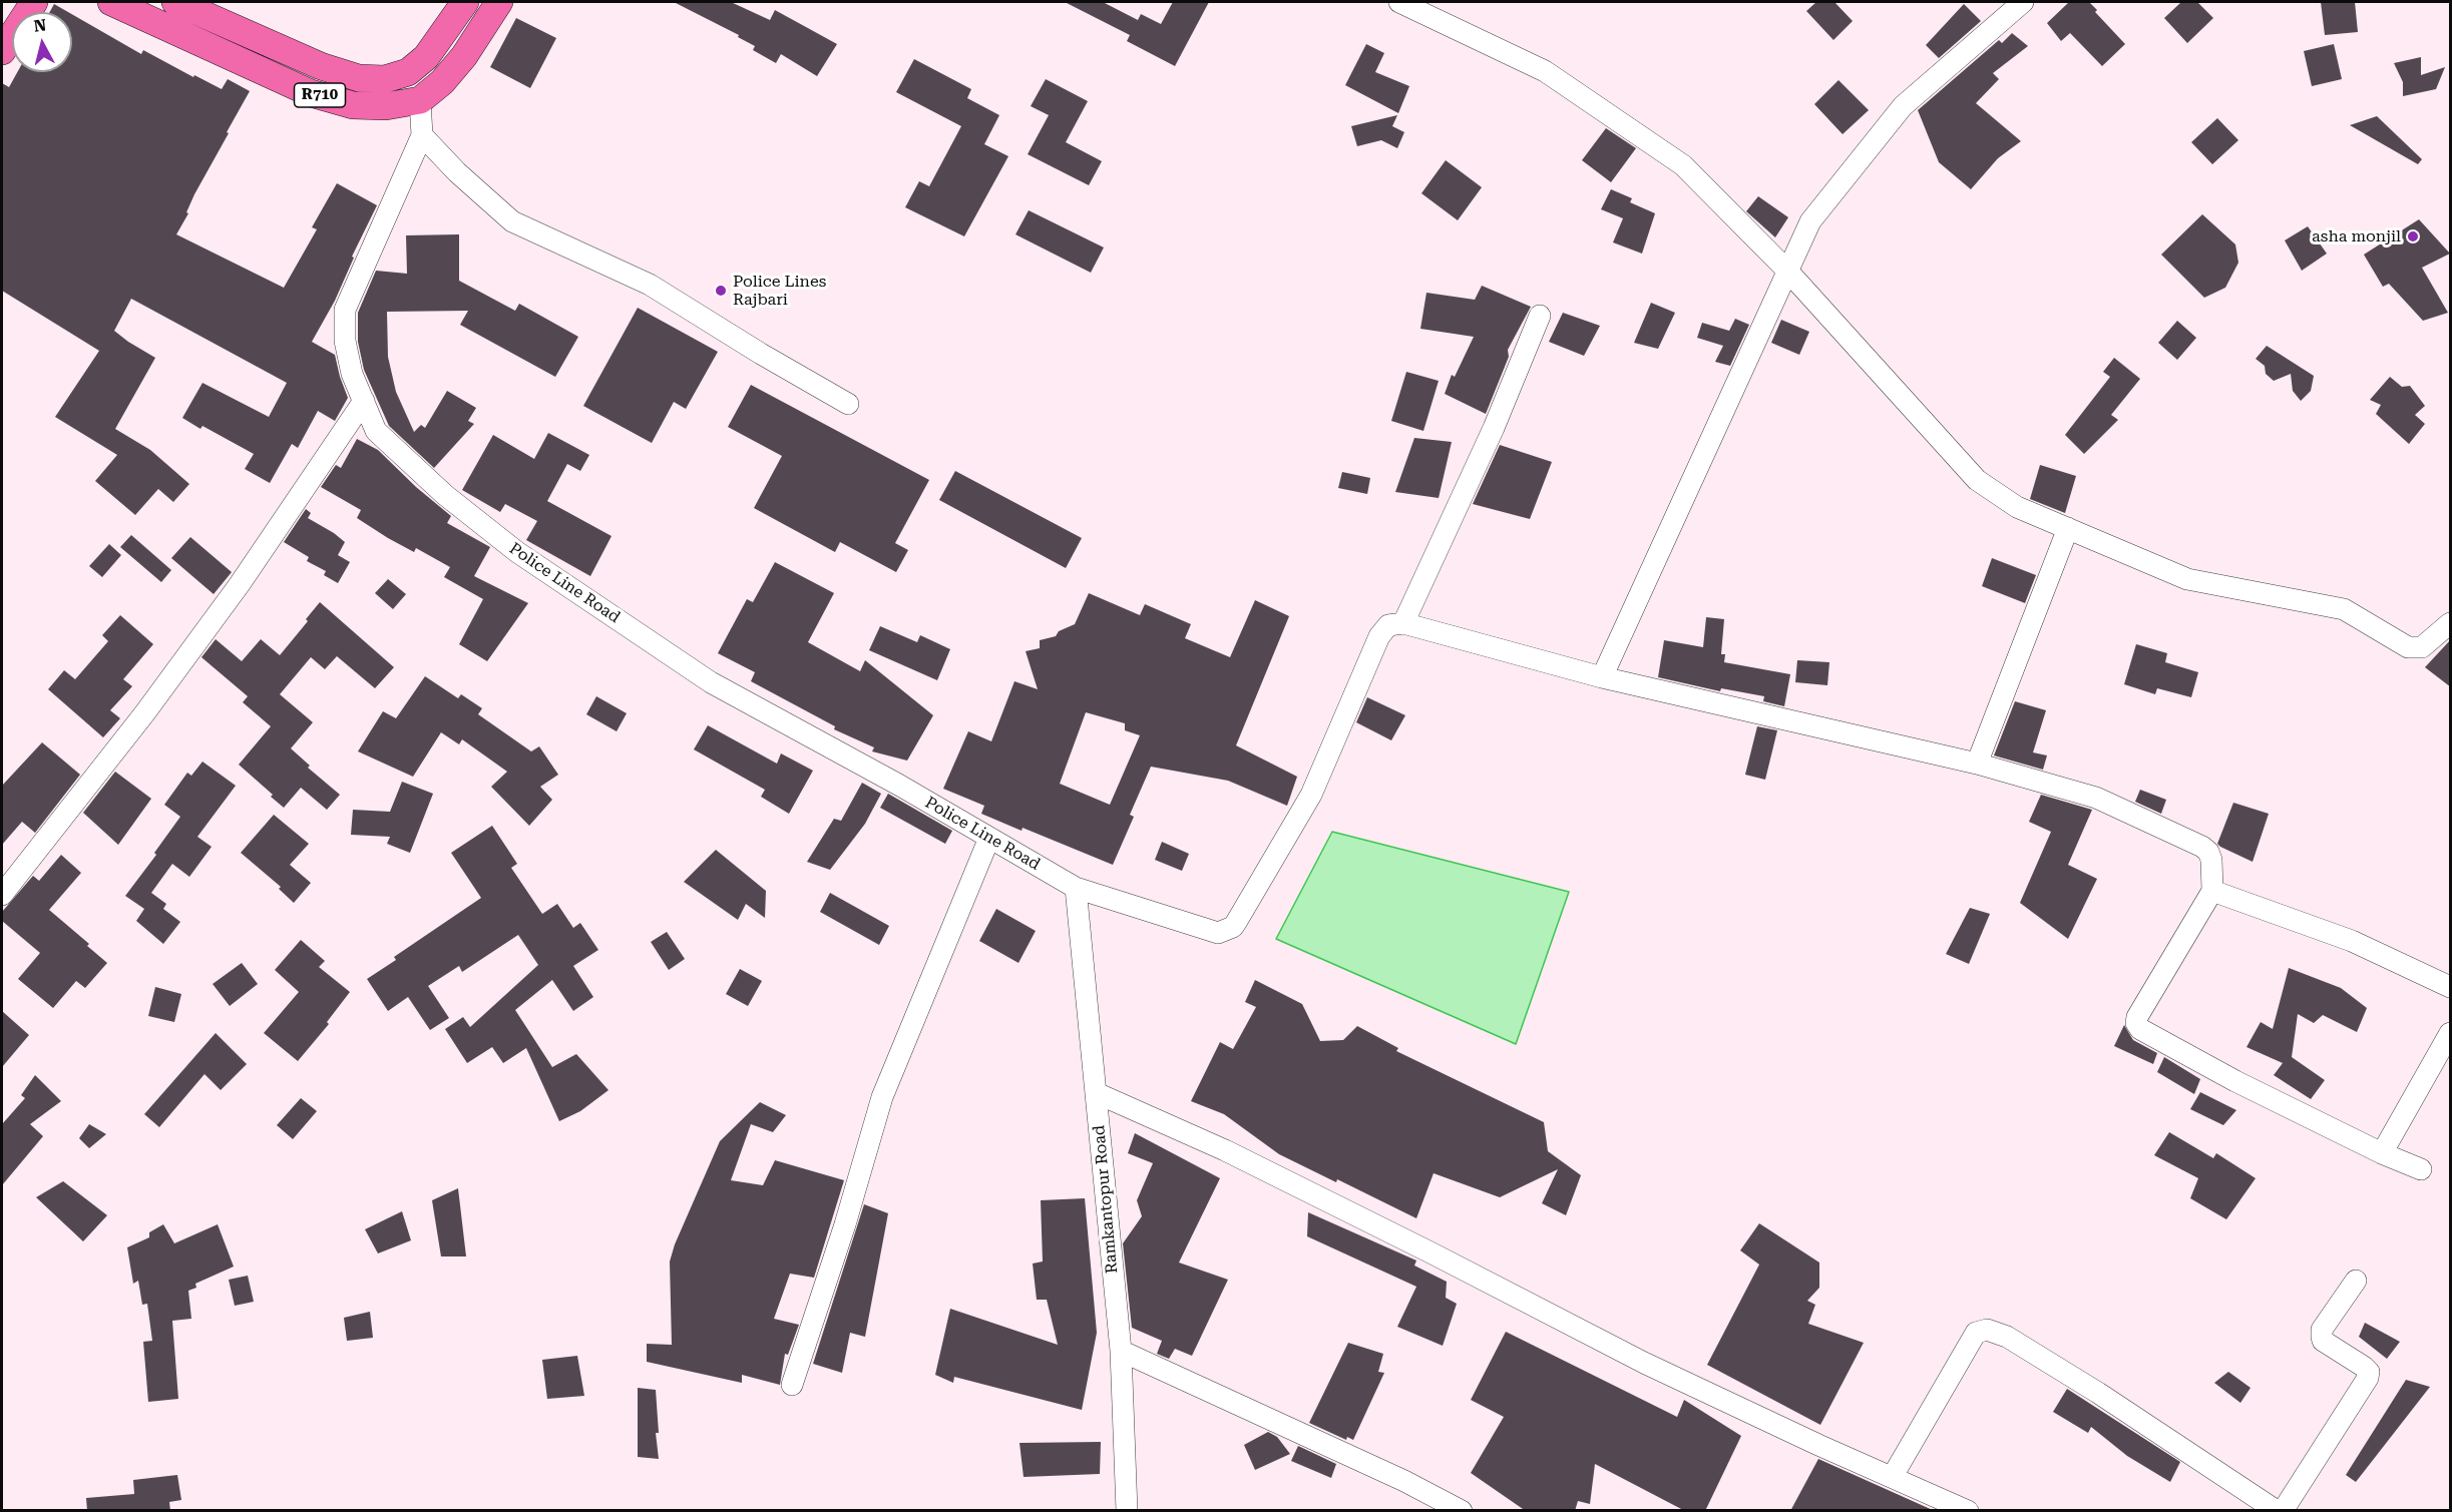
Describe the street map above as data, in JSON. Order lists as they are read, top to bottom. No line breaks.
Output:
{"streets":{"main road":["R710"],"street":["Police Line Road","Ramkantopur Road"]},"crossings":[["R710","Police Line Road"],["Police Line Road","Ramkantopur Road"]],"places":["asha monjil","Police Lines Rajbari"],"north":"top"}
